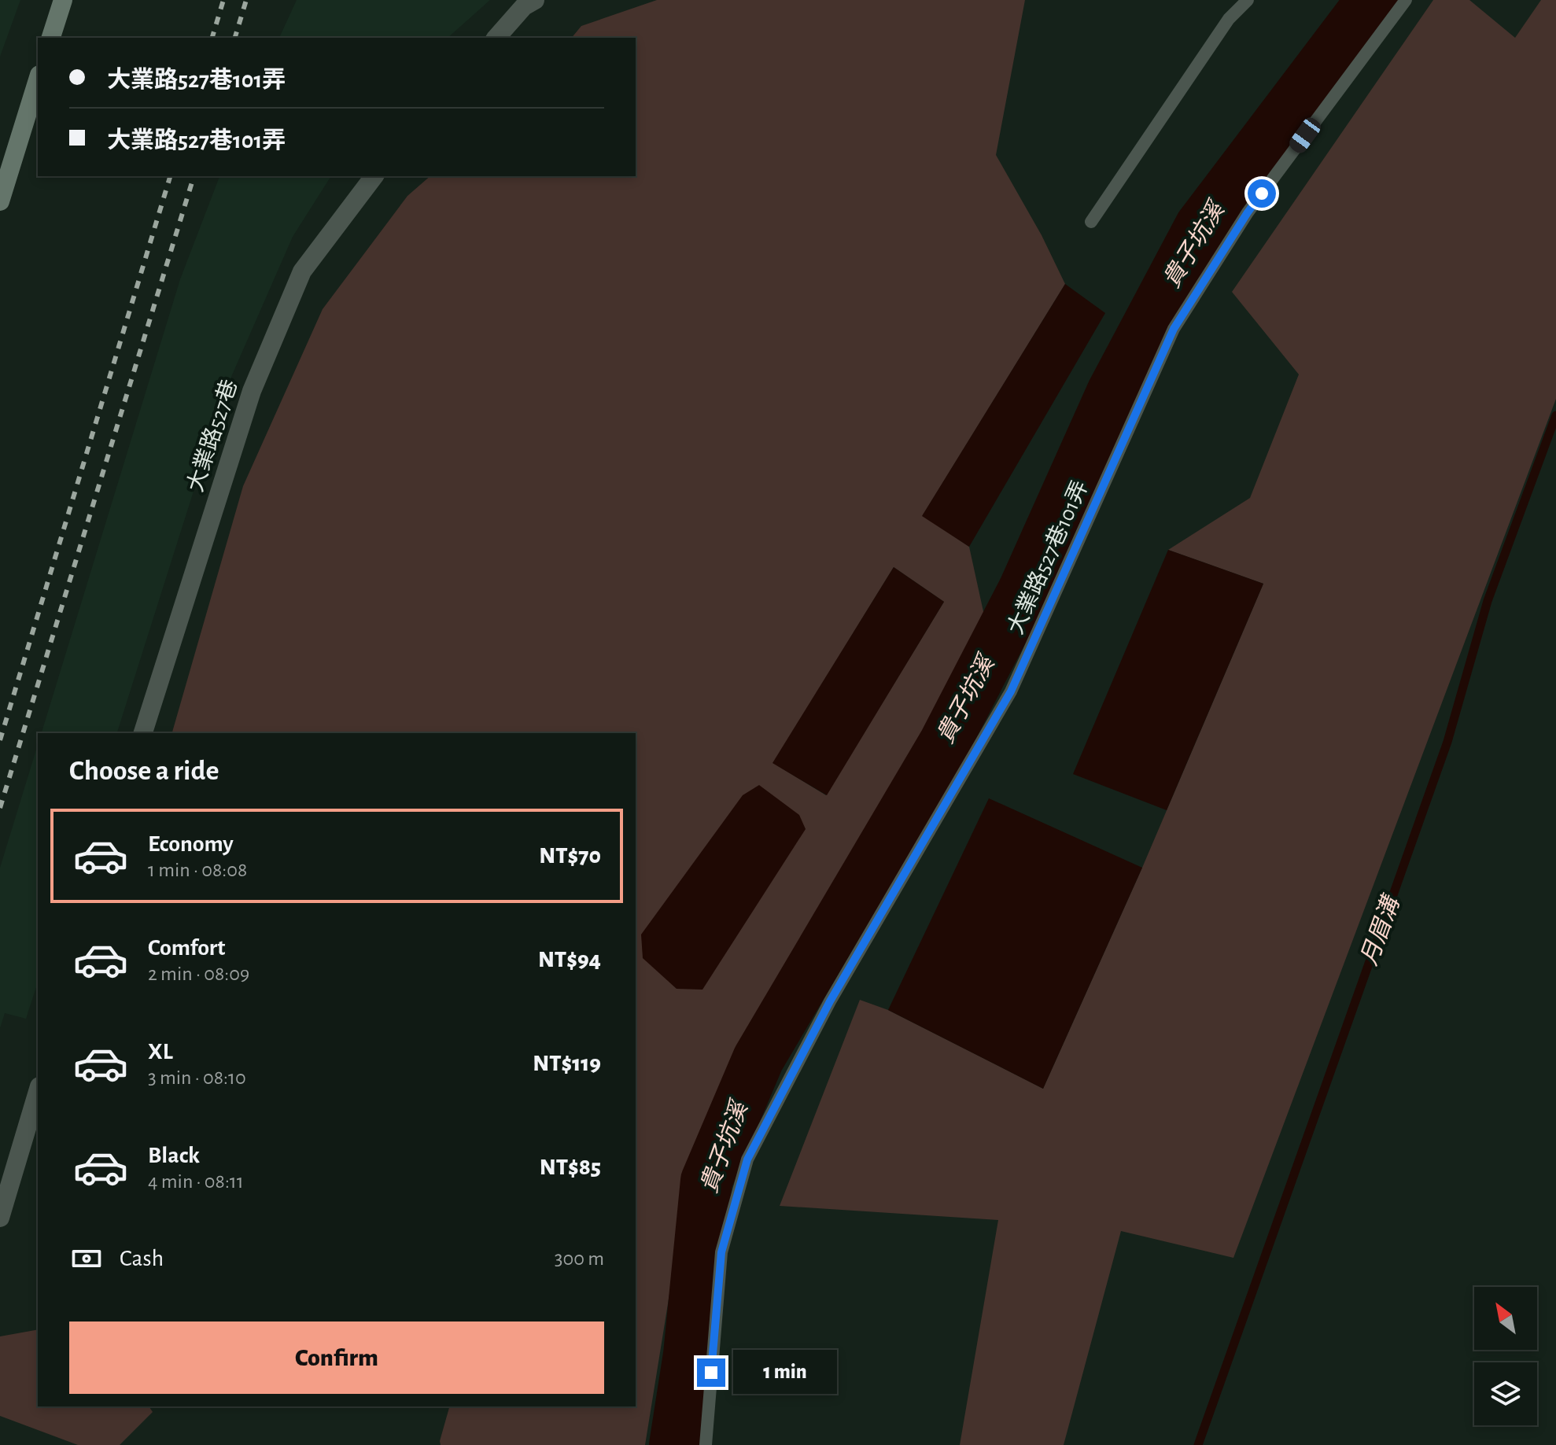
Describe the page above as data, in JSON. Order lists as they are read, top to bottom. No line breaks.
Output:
{"streets":{"street":["大業路527巷"],"lane":["大業路527巷101弄"]},"water":["貴子坑溪","月眉溝"],"north":"top left","page":{"banner":["大業路527巷101弄","大業路527巷101弄"],"heading":"Choose a ride","list":[{"name":"Economy","note":"1 min · 08:08","value":"NT$70"},{"name":"Comfort","note":"2 min · 08:09","value":"NT$94"},{"name":"XL","note":"3 min · 08:10","value":"NT$119"},{"name":"Black","note":"4 min · 08:11","value":"NT$85"}],"pay":["Cash","300 m"],"buttons":"Confirm","bubble":"1 min"}}
